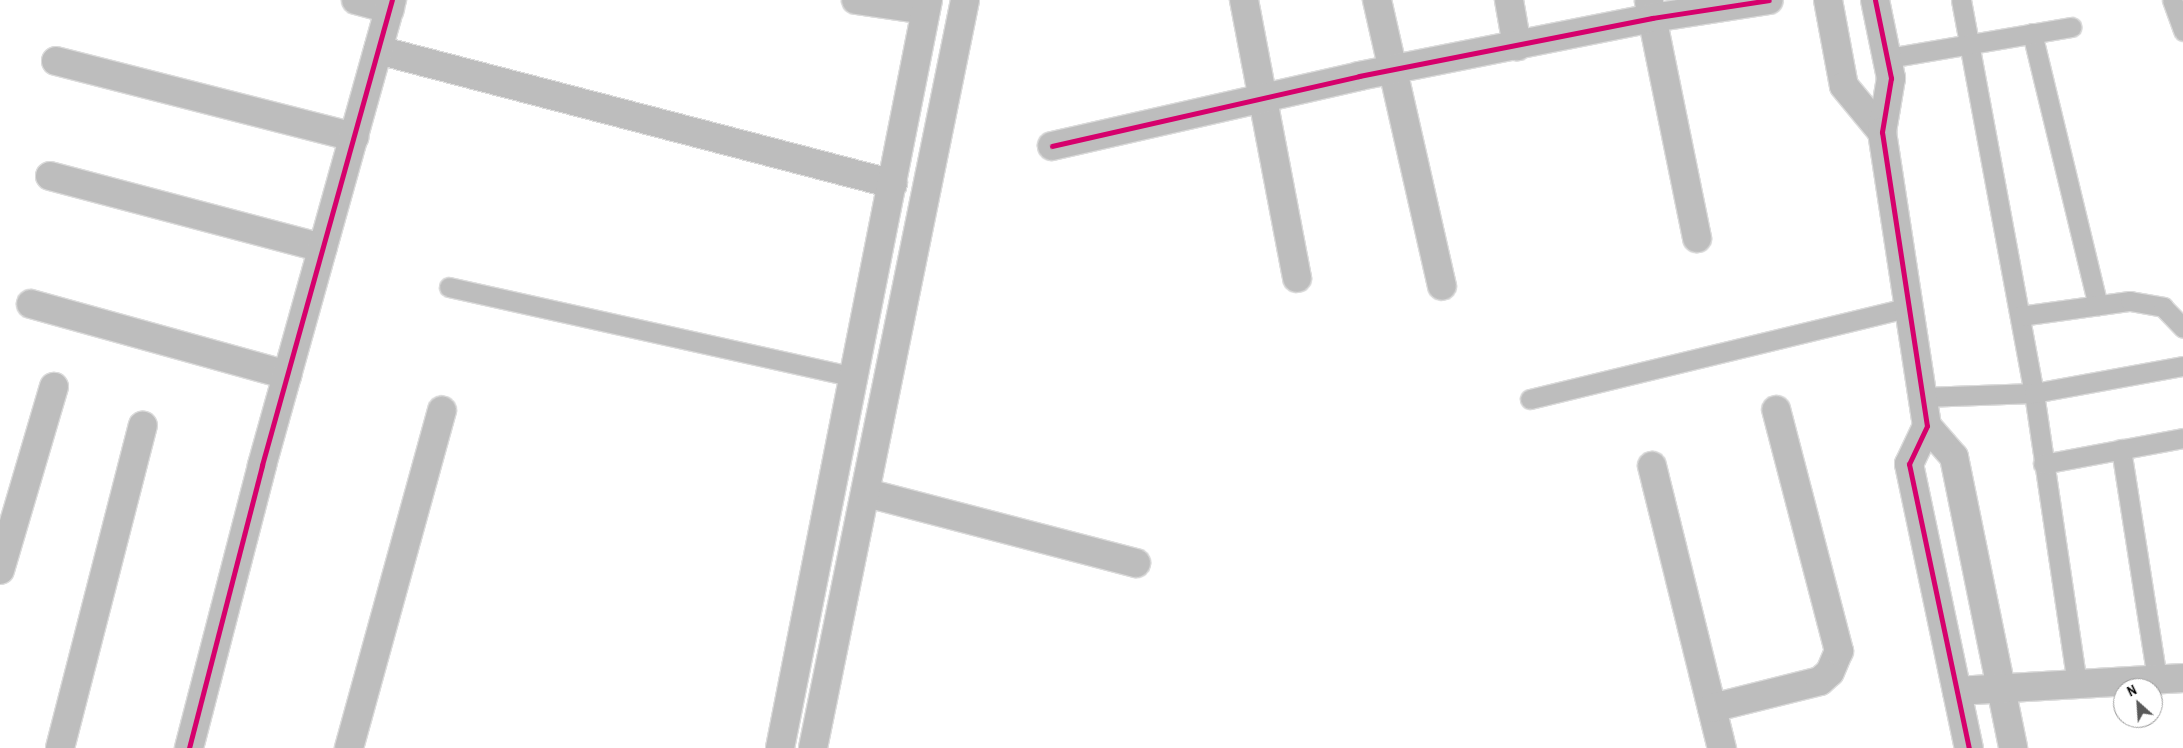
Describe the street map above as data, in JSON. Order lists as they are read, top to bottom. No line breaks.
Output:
{"north":"top left"}
